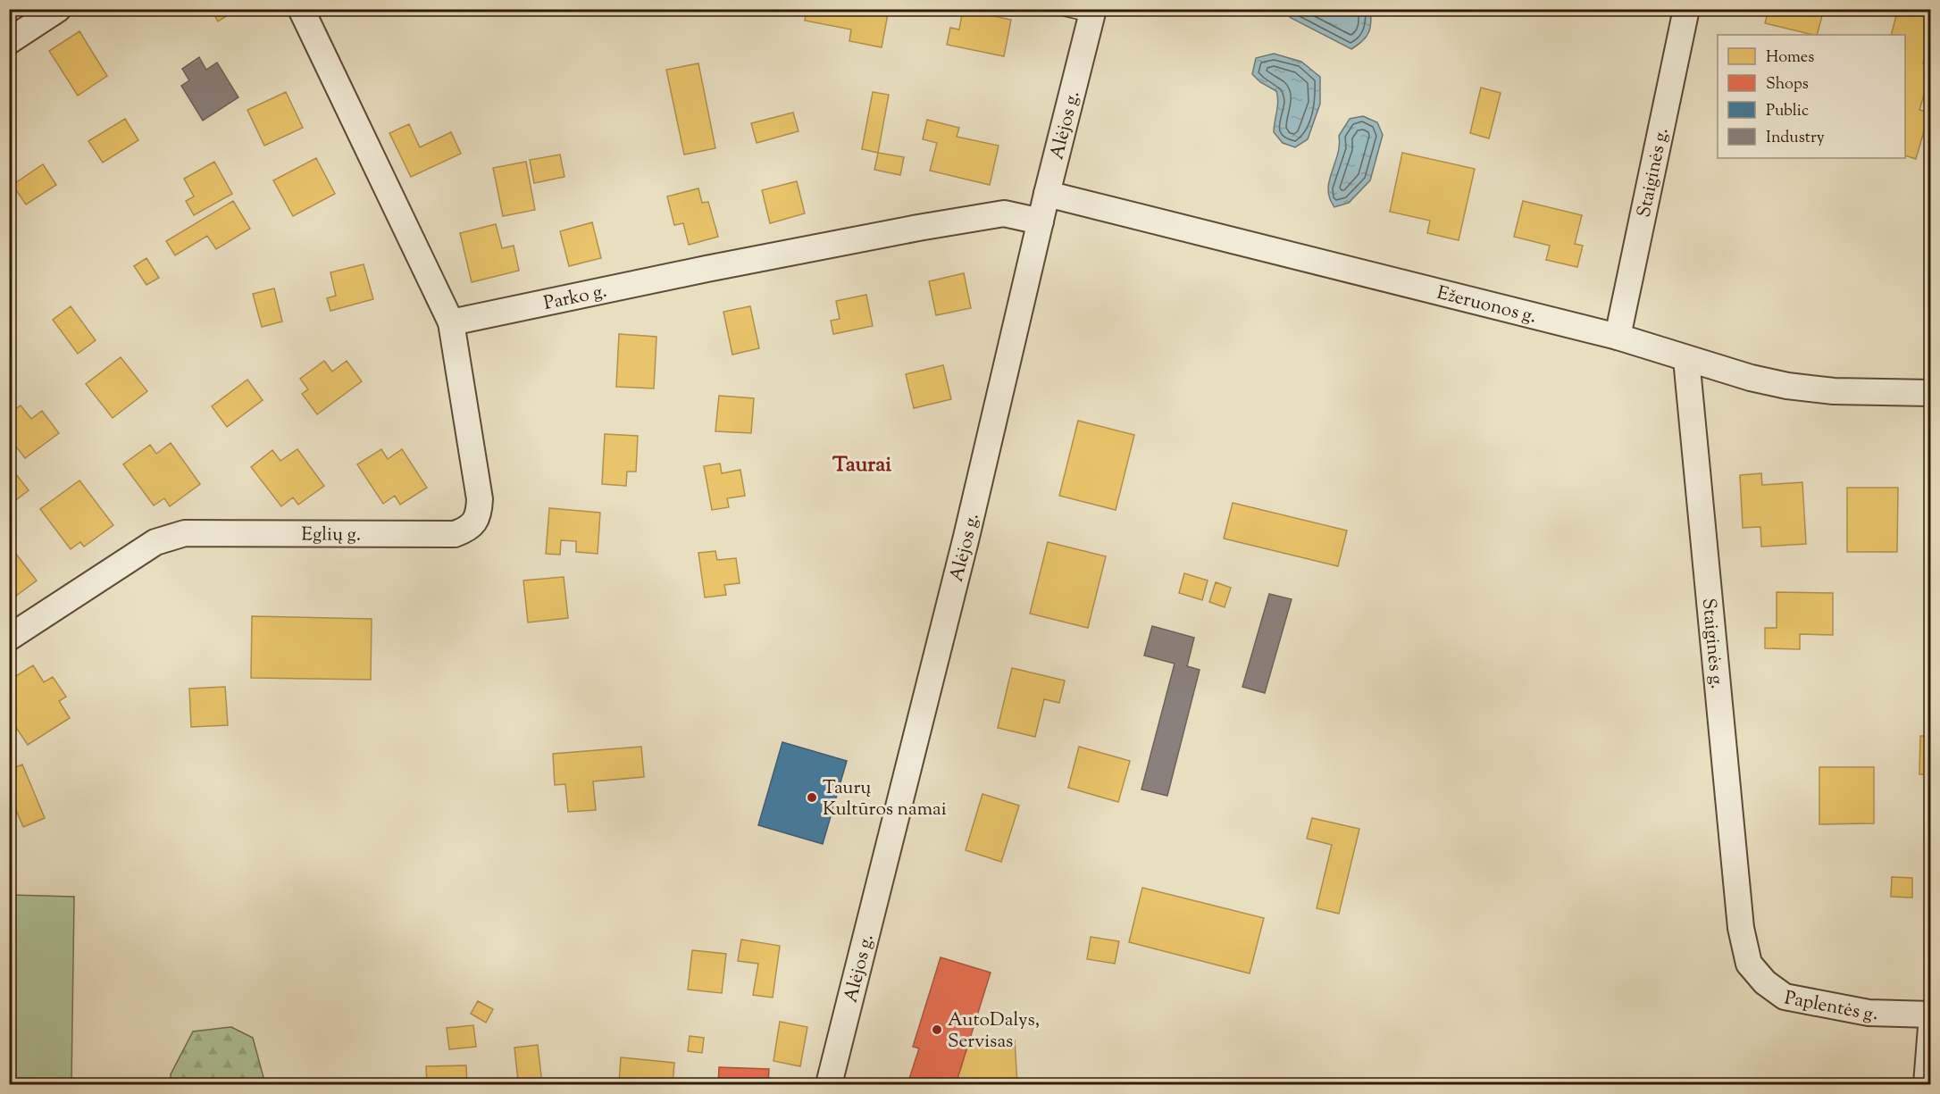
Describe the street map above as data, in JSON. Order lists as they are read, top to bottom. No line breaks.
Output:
{"streets":{"street":["Alėjos g.","Staiginės g.","Parko g.","Ežeruonos g.","Eglių g.","Paplentės g."]},"crossings":[["Alėjos g.","Parko g."],["Alėjos g.","Ežeruonos g."],["Staiginės g.","Ežeruonos g."],["Staiginės g.","Paplentės g."],["Parko g.","Eglių g."]],"districts":["Taurai"],"places":["Taurų Kultūros namai","AutoDalys, Servisas"],"legend":["Homes","Shops","Public","Industry"]}
